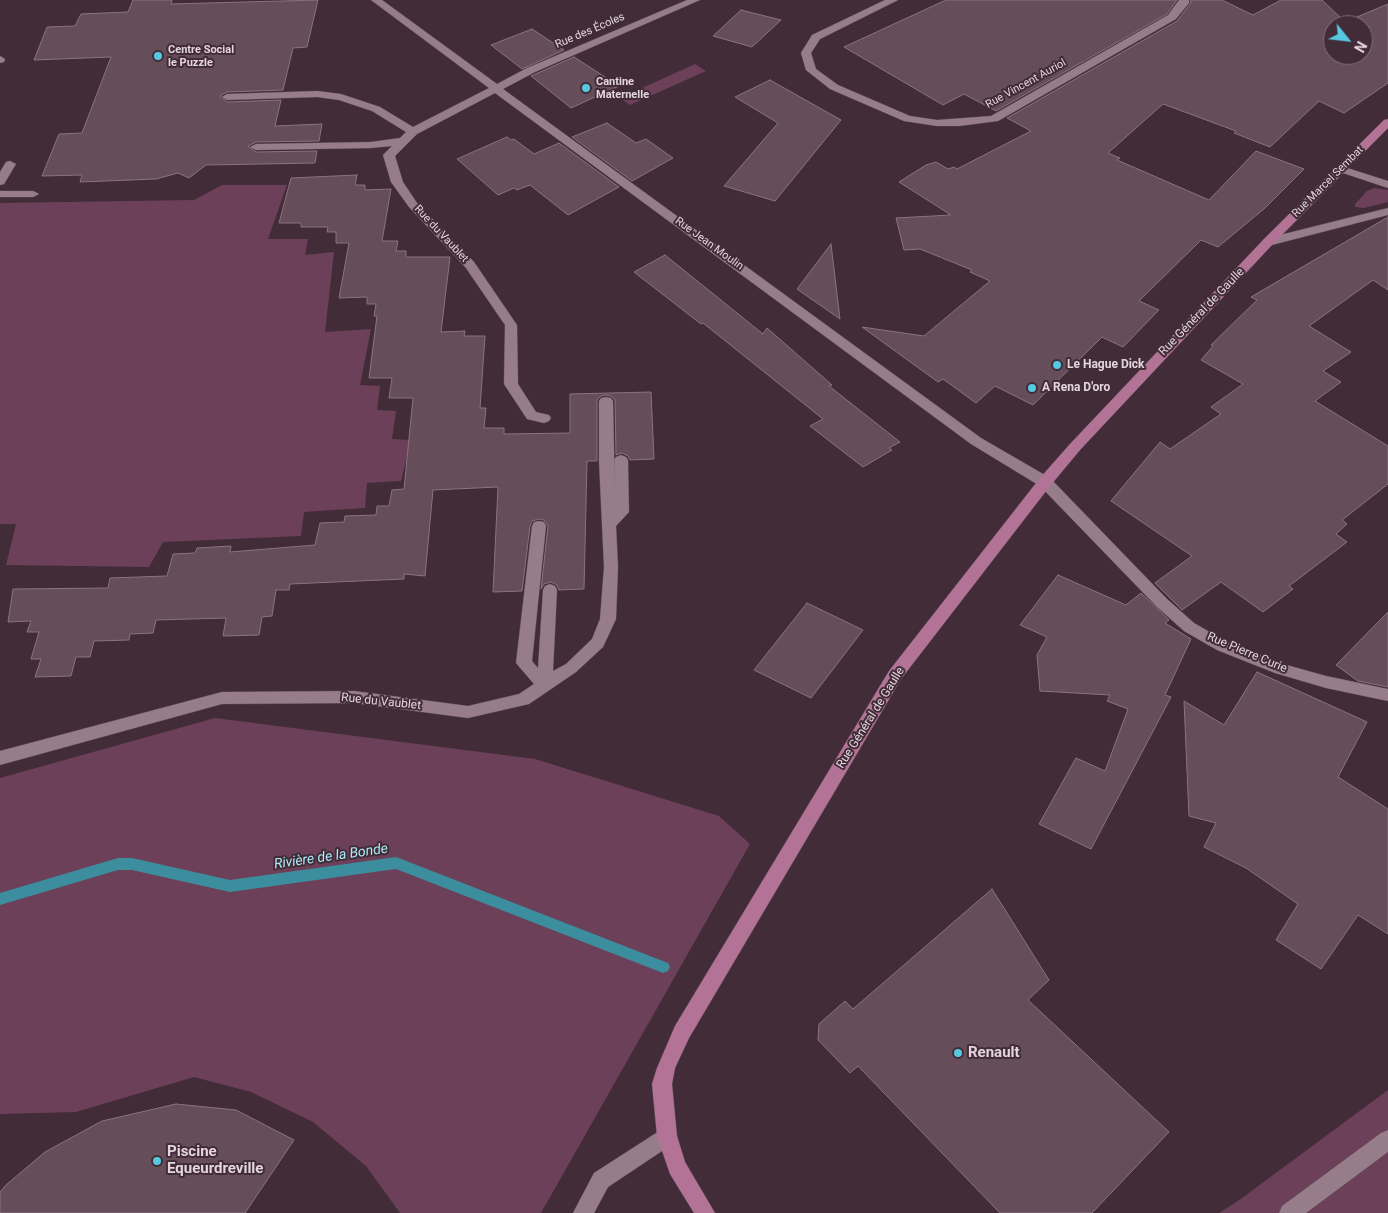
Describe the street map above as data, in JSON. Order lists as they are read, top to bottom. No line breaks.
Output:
{"streets":{"main road":["Rue Marcel Sembat","Rue Général de Gaulle"],"street":["Rue des Écoles","Rue Vincent Auriol","Rue du Vaublet","Rue Jean Moulin","Rue Pierre Curie"]},"crossings":[["Rue des Écoles","Rue du Vaublet"],["Rue des Écoles","Rue Jean Moulin"],["Rue Marcel Sembat","Rue Général de Gaulle"],["Rue du Vaublet","Rue Jean Moulin"],["Rue Jean Moulin","Rue Général de Gaulle"],["Rue Jean Moulin","Rue Pierre Curie"],["Rue Général de Gaulle","Rue Pierre Curie"]],"water":["Rivière de la Bonde"],"places":["Centre Social le Puzzle","Cantine Maternelle","Le Hague Dick","A Rena D'oro","Renault","Piscine Equeurdreville"],"north":"bottom right"}
